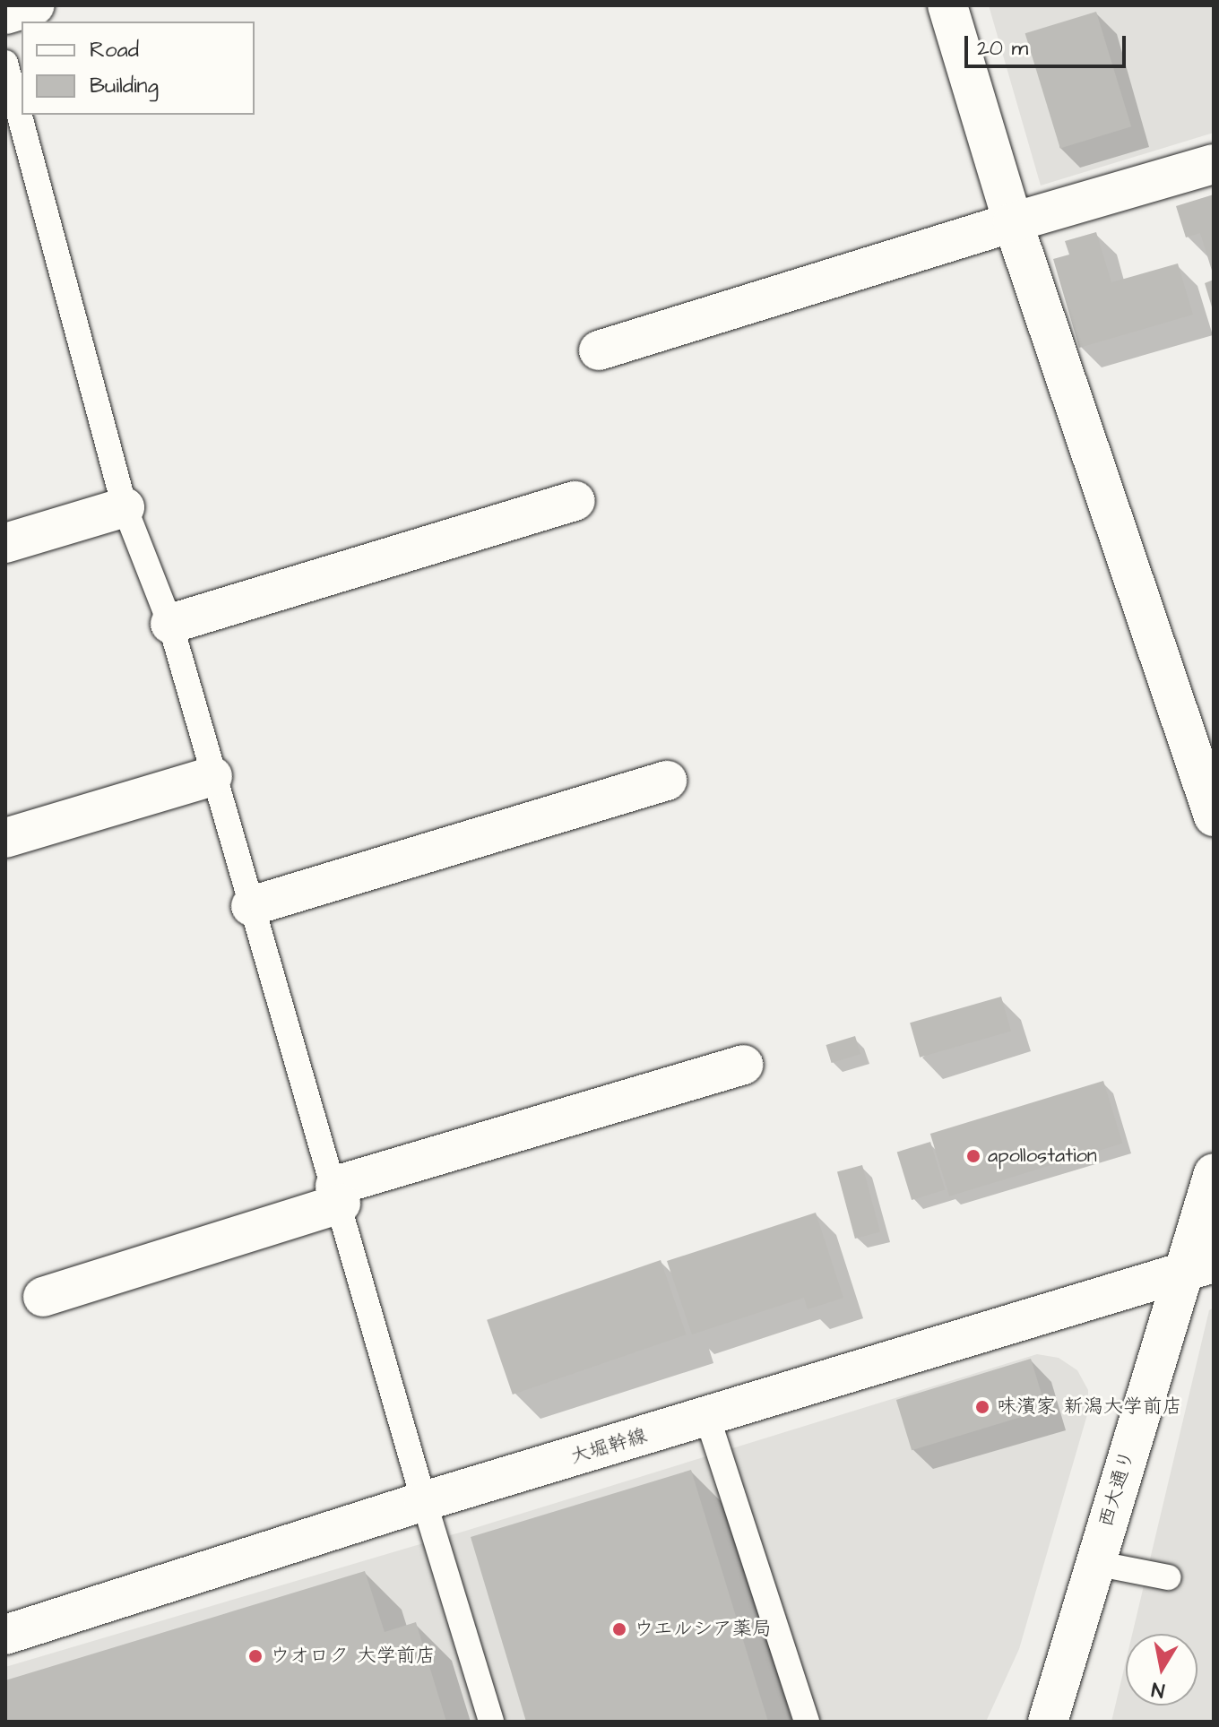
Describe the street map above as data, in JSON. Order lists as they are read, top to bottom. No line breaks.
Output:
{"streets":{"street":["大堀幹線","西大通り"]},"crossings":[["大堀幹線","西大通り"]],"places":["apollostation","味濱家 新潟大学前店","ウエルシア薬局","ウオロク 大学前店"],"legend":["Road","Building"],"scale_bar":"20 m","north":"bottom"}
